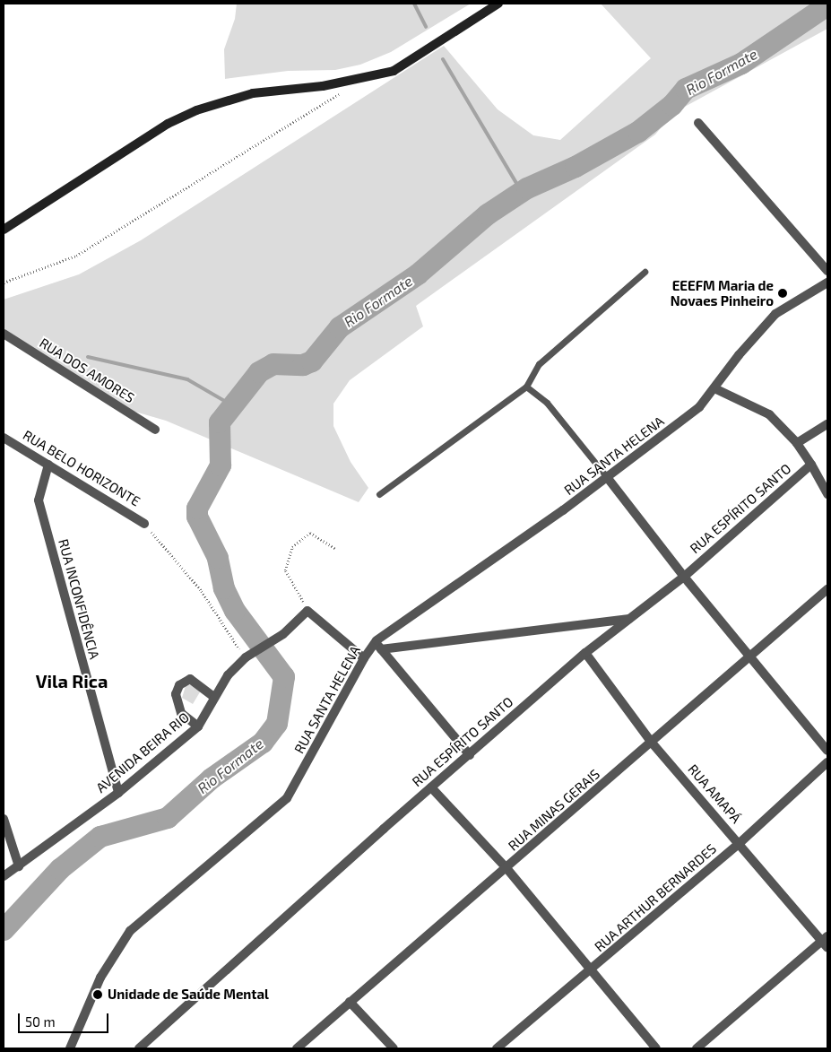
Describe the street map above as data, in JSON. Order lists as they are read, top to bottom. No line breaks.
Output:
{"streets":{"street":["RUA DOS AMORES","RUA SANTA HELENA","RUA BELO HORIZONTE","RUA ESPÍRITO SANTO","RUA INCONFIDÊNCIA","AVENIDA BEIRA RIO","RUA AMAPÁ","RUA MINAS GERAIS","RUA ARTHUR BERNARDES"]},"crossings":[["RUA BELO HORIZONTE","RUA INCONFIDÊNCIA"],["RUA ESPÍRITO SANTO","RUA AMAPÁ"],["RUA INCONFIDÊNCIA","AVENIDA BEIRA RIO"],["RUA AMAPÁ","RUA MINAS GERAIS"],["RUA AMAPÁ","RUA ARTHUR BERNARDES"]],"districts":["Vila Rica"],"water":["Rio Formate"],"places":["EEEFM Maria de Novaes Pinheiro","Unidade de Saúde Mental"],"scale_bar":"50 m"}
